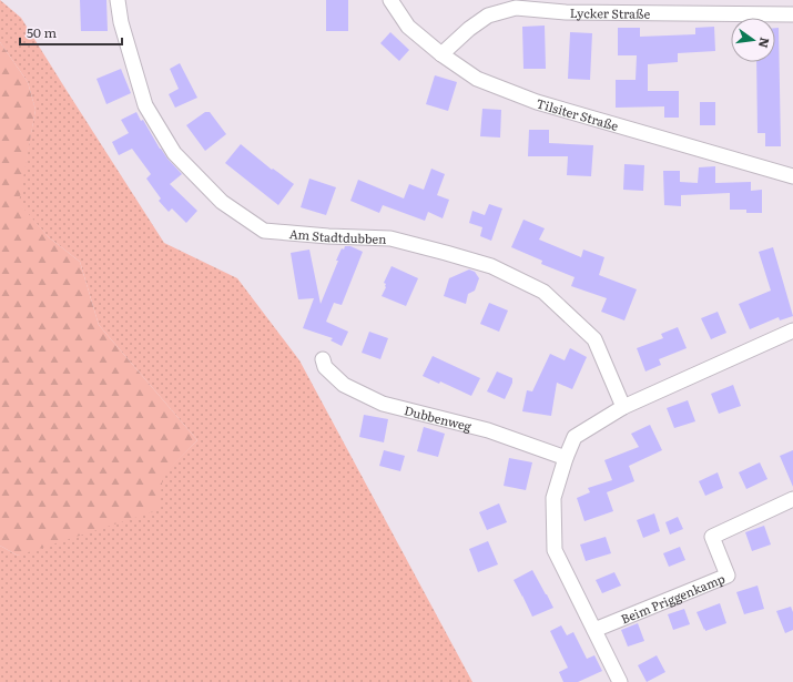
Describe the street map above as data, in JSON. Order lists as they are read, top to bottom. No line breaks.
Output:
{"streets":{"street":["Lycker Straße","Tilsiter Straße","Am Stadtdubben","Dubbenweg","Beim Priggenkamp"]},"crossings":[["Lycker Straße","Tilsiter Straße"]],"scale_bar":"50 m","north":"right"}
